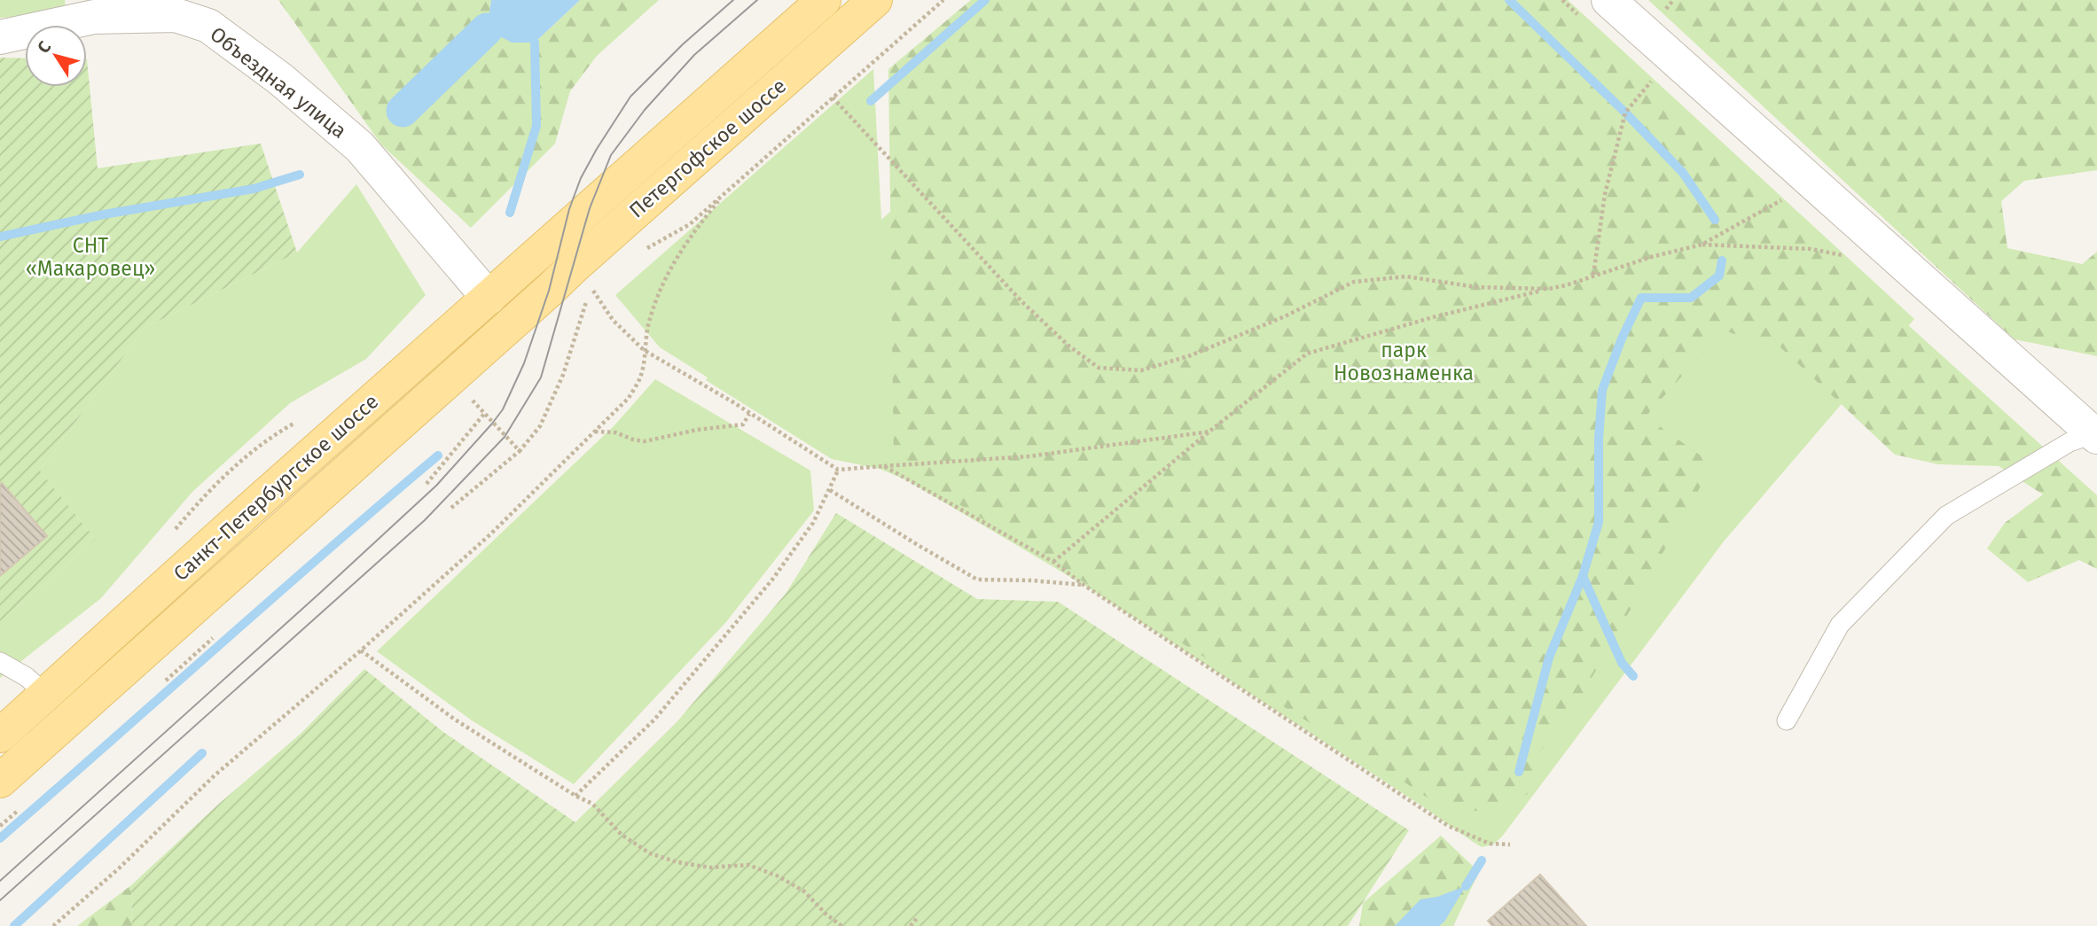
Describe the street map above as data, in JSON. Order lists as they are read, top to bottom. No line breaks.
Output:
{"streets":{"main road":["Петергофское шоссе","Санкт-Петербургское шоссе"],"street":["Объездная улица"]},"crossings":[["Объездная улица","Санкт-Петербургское шоссе"],["Петергофское шоссе","Санкт-Петербургское шоссе"]],"parks":["СНТ «Макаровец»","парк Новознаменка"],"north":"top left"}
